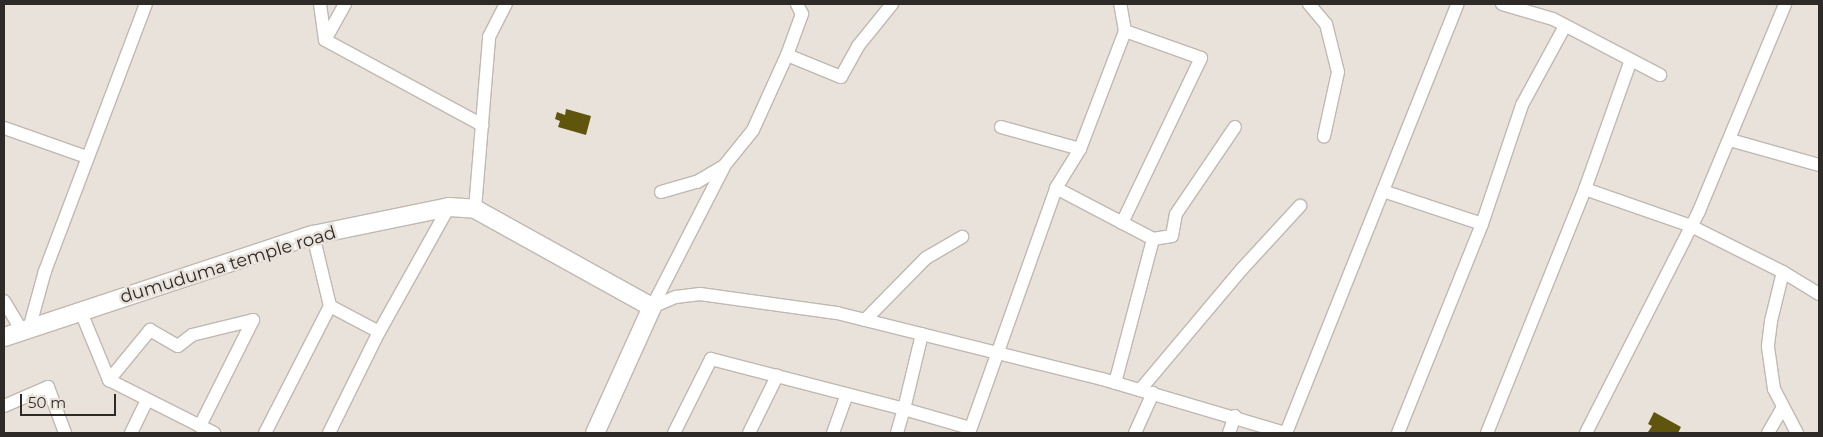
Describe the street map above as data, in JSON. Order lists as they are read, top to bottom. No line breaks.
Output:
{"streets":{"street":["dumuduma temple road"]},"scale_bar":"50 m"}
